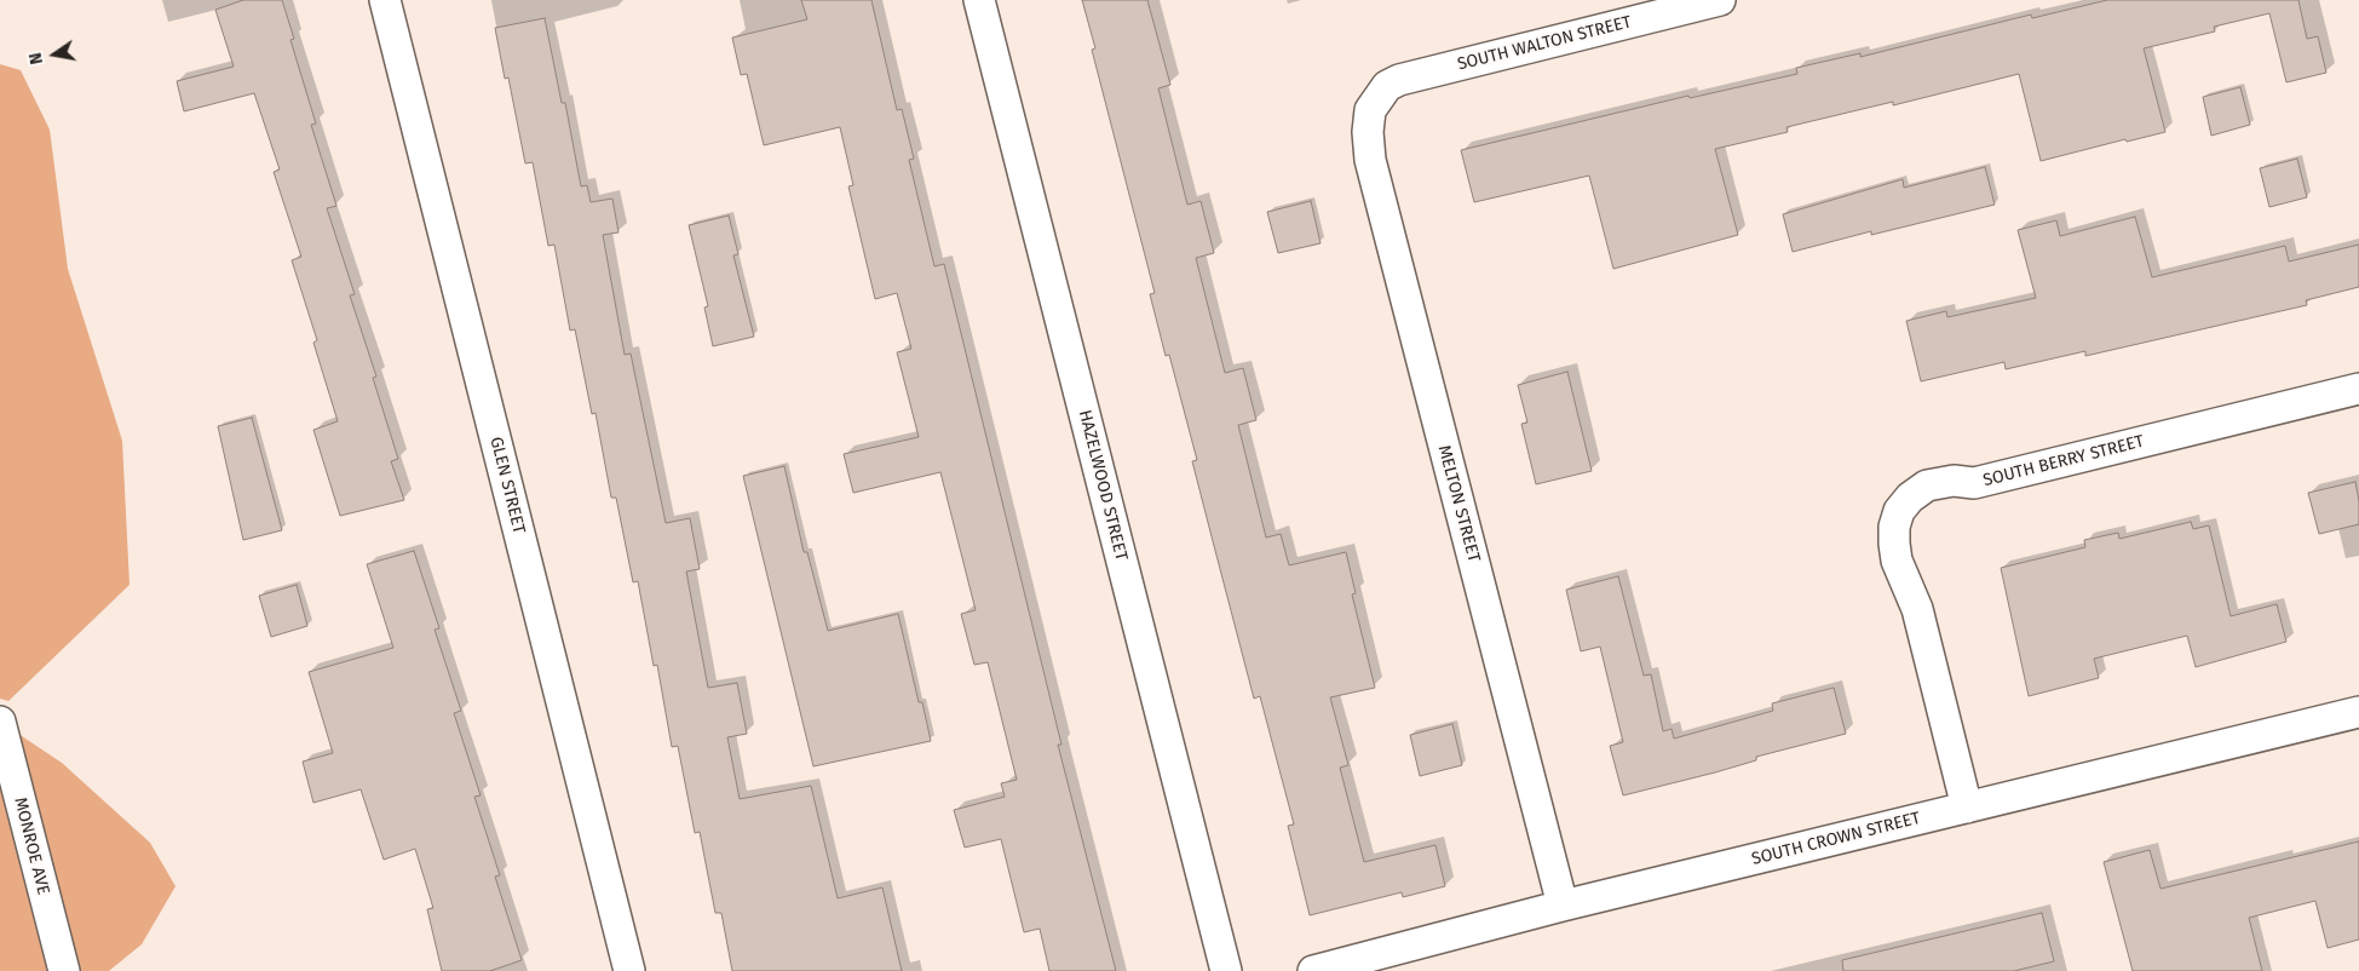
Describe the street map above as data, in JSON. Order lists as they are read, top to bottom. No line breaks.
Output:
{"streets":{"street":["SOUTH WALTON STREET","SOUTH BERRY STREET","GLEN STREET","HAZELWOOD STREET","MELTON STREET","SOUTH CROWN STREET","MONROE AVE"]},"crossings":[["SOUTH WALTON STREET","MELTON STREET"],["SOUTH BERRY STREET","SOUTH CROWN STREET"],["MELTON STREET","SOUTH CROWN STREET"]],"north":"left"}
